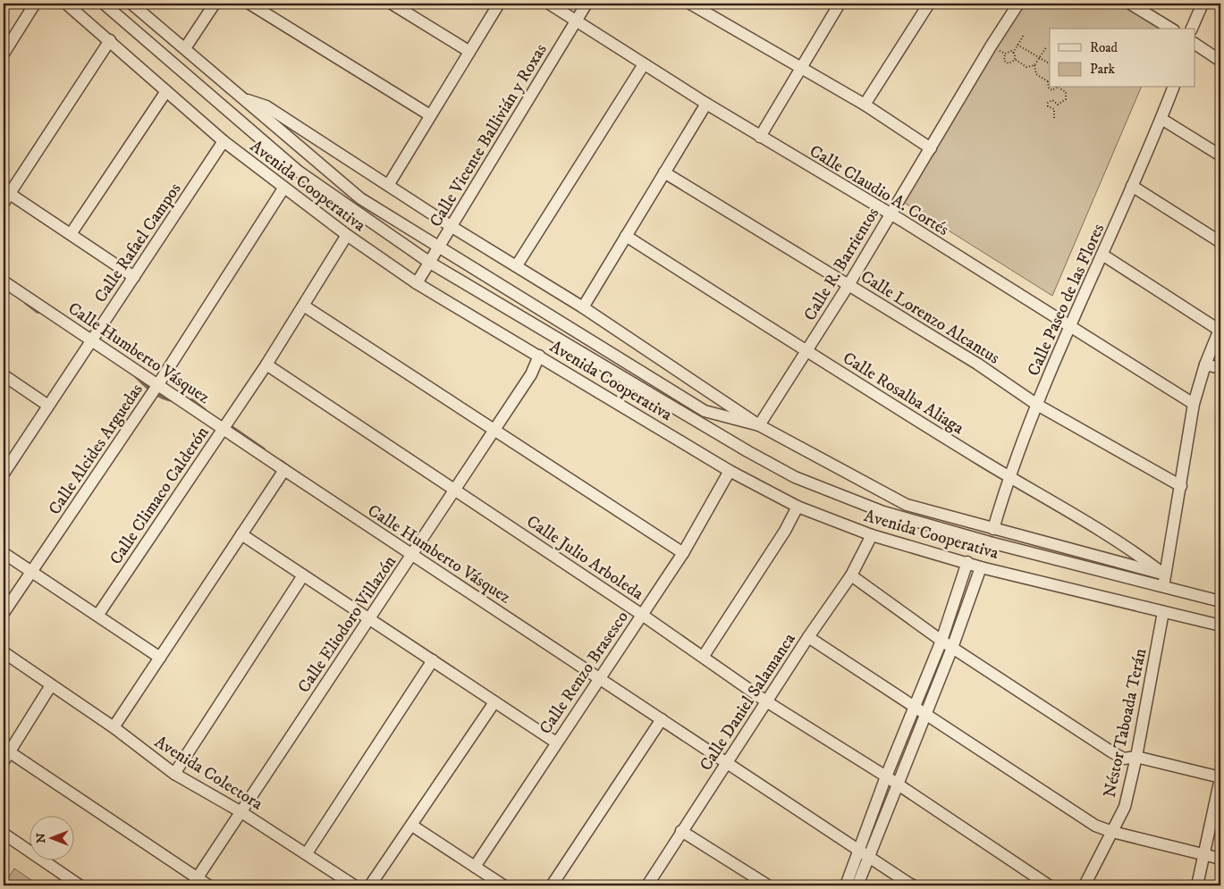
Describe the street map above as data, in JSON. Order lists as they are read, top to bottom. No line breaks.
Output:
{"streets":{"street":["Calle Vicente Ballivián y Roxas","Avenida Cooperativa","Calle Claudio A. Cortés","Calle Rafael Campos","Calle R. Barrientos","Calle Paseo de las Flores","Calle Lorenzo Alcantus","Calle Humberto Vásquez","Calle Rosalba Aliaga","Calle Alcides Arguedas","Calle Climaco Calderón","Calle Julio Arboleda","Calle Eliodoro Villazón","Calle Renzo Brasesco","Calle Daniel Salamanca","Néstor Taboada Terán","Avenida Colectora"]},"crossings":[["Calle Vicente Ballivián y Roxas","Avenida Cooperativa"],["Calle Vicente Ballivián y Roxas","Calle Claudio A. Cortés"],["Avenida Cooperativa","Calle Rafael Campos"],["Avenida Cooperativa","Calle Alcides Arguedas"],["Avenida Cooperativa","Calle Climaco Calderón"],["Avenida Cooperativa","Calle Eliodoro Villazón"],["Avenida Cooperativa","Calle Renzo Brasesco"],["Avenida Cooperativa","Calle Daniel Salamanca"],["Avenida Cooperativa","Néstor Taboada Terán"],["Calle Claudio A. Cortés","Calle R. Barrientos"],["Calle Claudio A. Cortés","Calle Paseo de las Flores"],["Calle Rafael Campos","Calle Humberto Vásquez"],["Calle R. Barrientos","Calle Lorenzo Alcantus"],["Calle R. Barrientos","Calle Rosalba Aliaga"],["Calle Paseo de las Flores","Calle Lorenzo Alcantus"],["Calle Paseo de las Flores","Calle Rosalba Aliaga"],["Calle Humberto Vásquez","Calle Alcides Arguedas"],["Calle Humberto Vásquez","Calle Climaco Calderón"],["Calle Humberto Vásquez","Calle Eliodoro Villazón"],["Calle Humberto Vásquez","Calle Renzo Brasesco"],["Calle Humberto Vásquez","Calle Daniel Salamanca"],["Calle Climaco Calderón","Calle Julio Arboleda"],["Calle Julio Arboleda","Calle Eliodoro Villazón"],["Calle Julio Arboleda","Calle Renzo Brasesco"],["Calle Julio Arboleda","Calle Daniel Salamanca"],["Calle Eliodoro Villazón","Avenida Colectora"]],"legend":["Road","Park"],"north":"left"}
